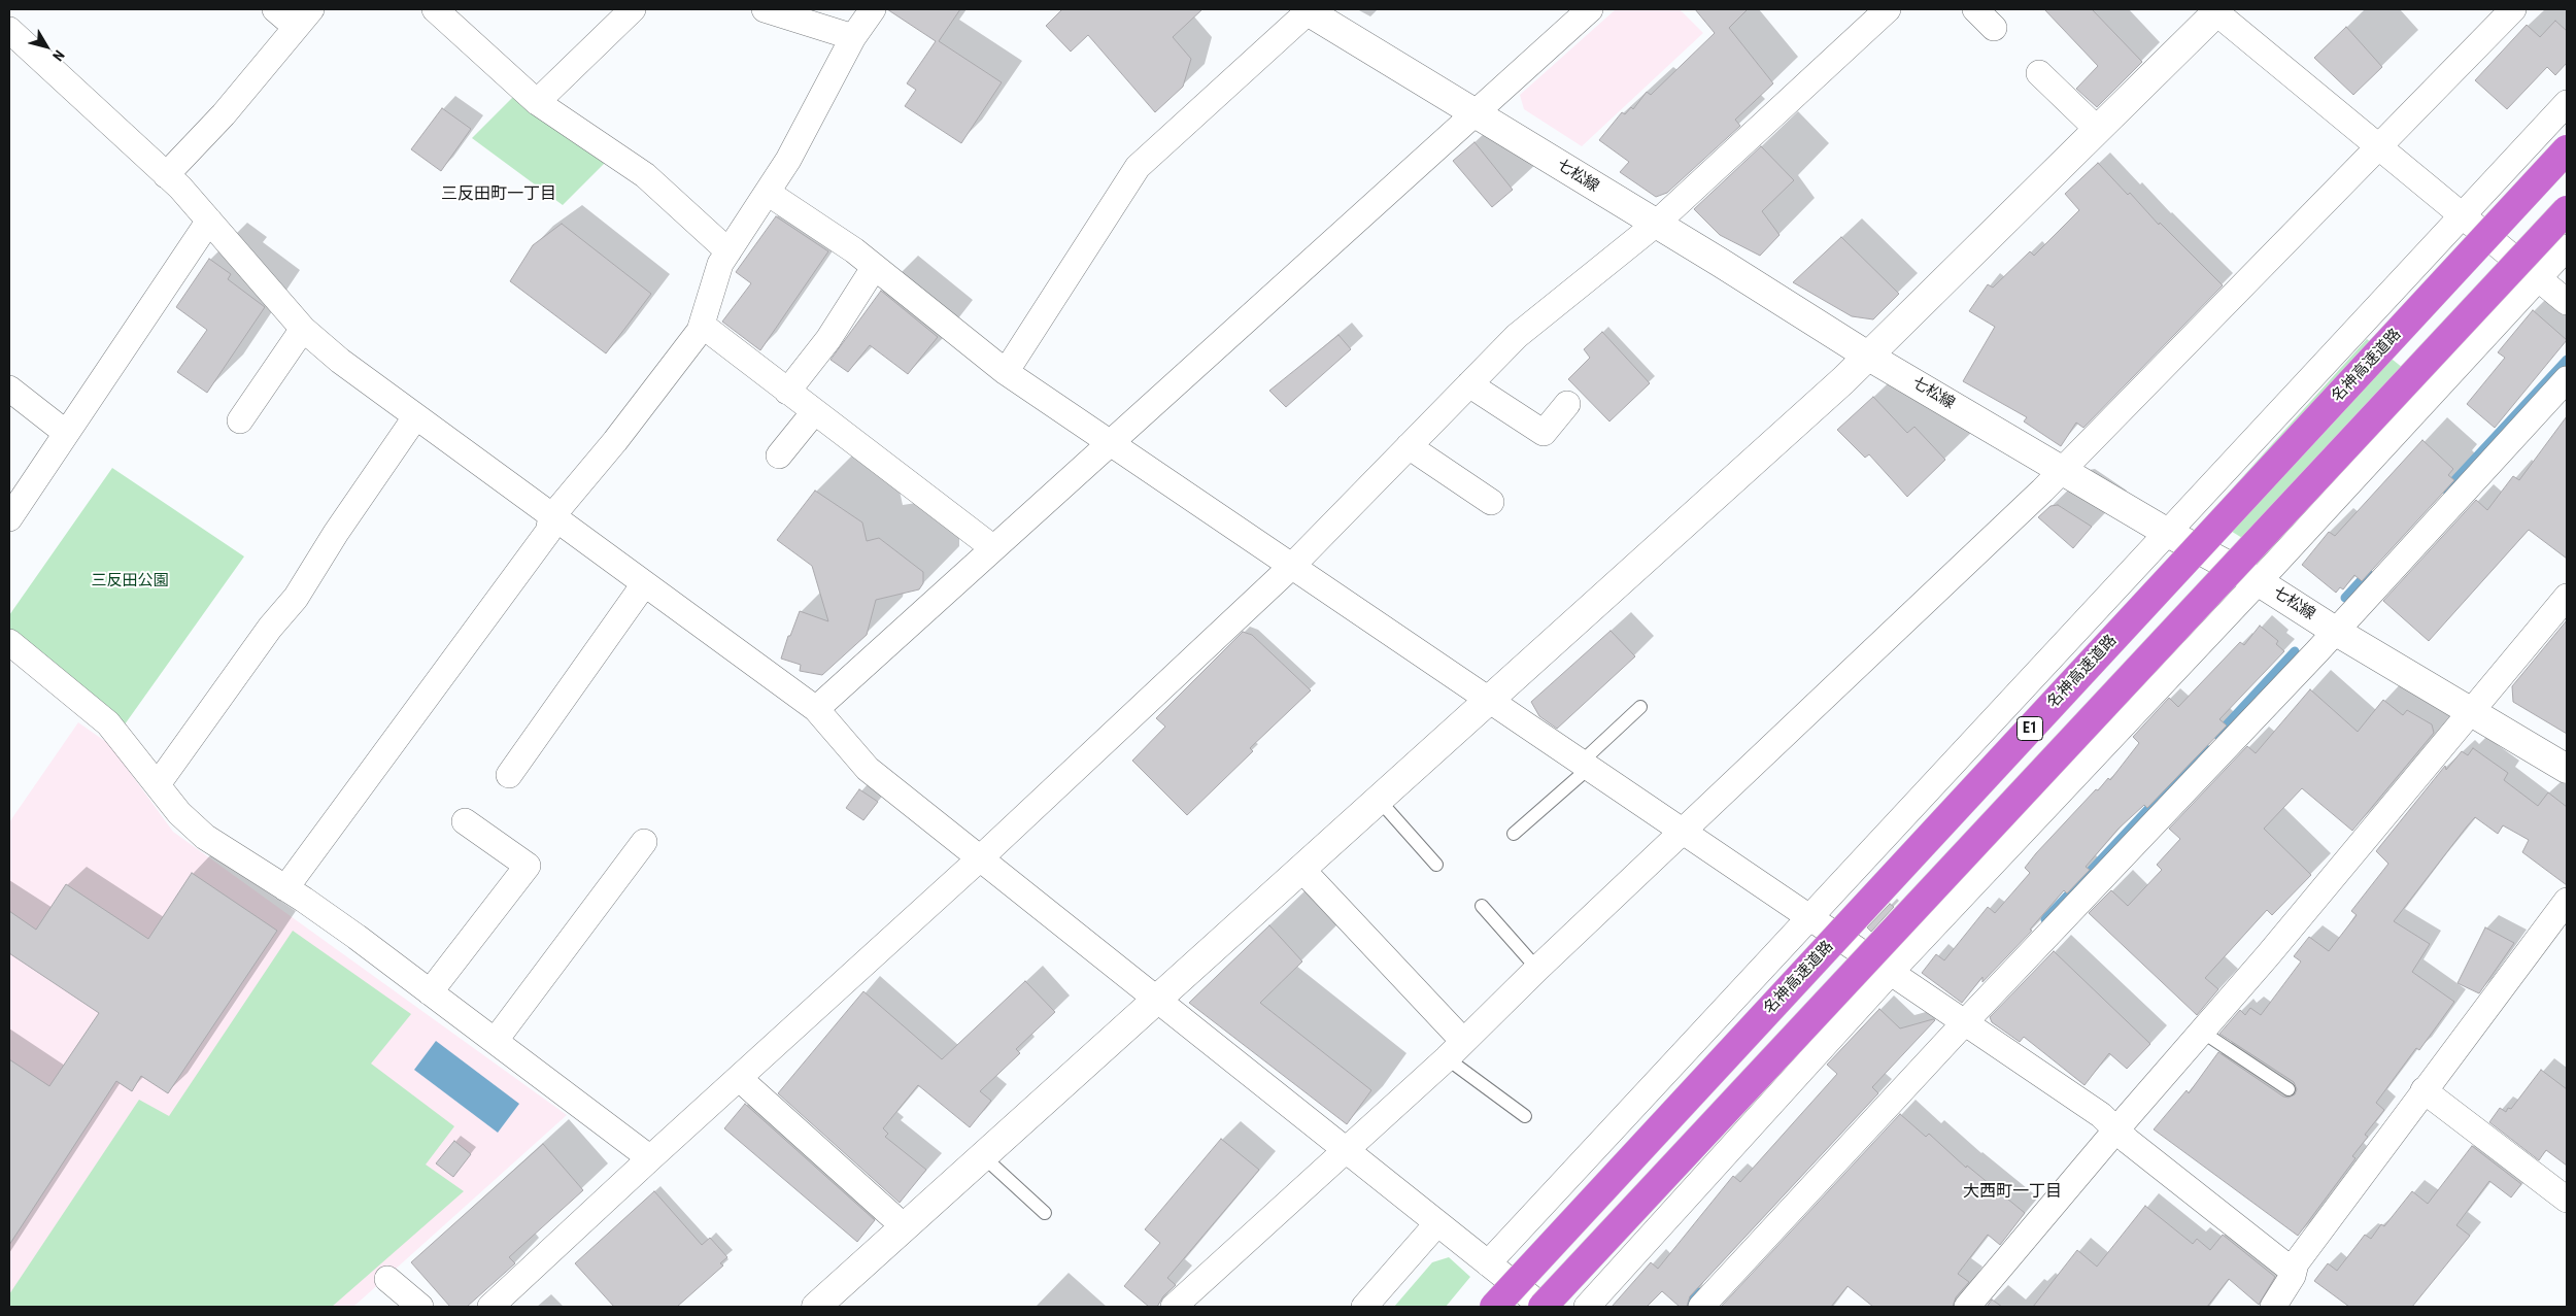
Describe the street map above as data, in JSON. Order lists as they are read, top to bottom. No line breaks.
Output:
{"streets":{"highway":["名神高速道路","E1"],"street":["七松線"]},"districts":["三反田町一丁目","大西町一丁目"],"parks":["三反田公園"],"north":"bottom right"}
